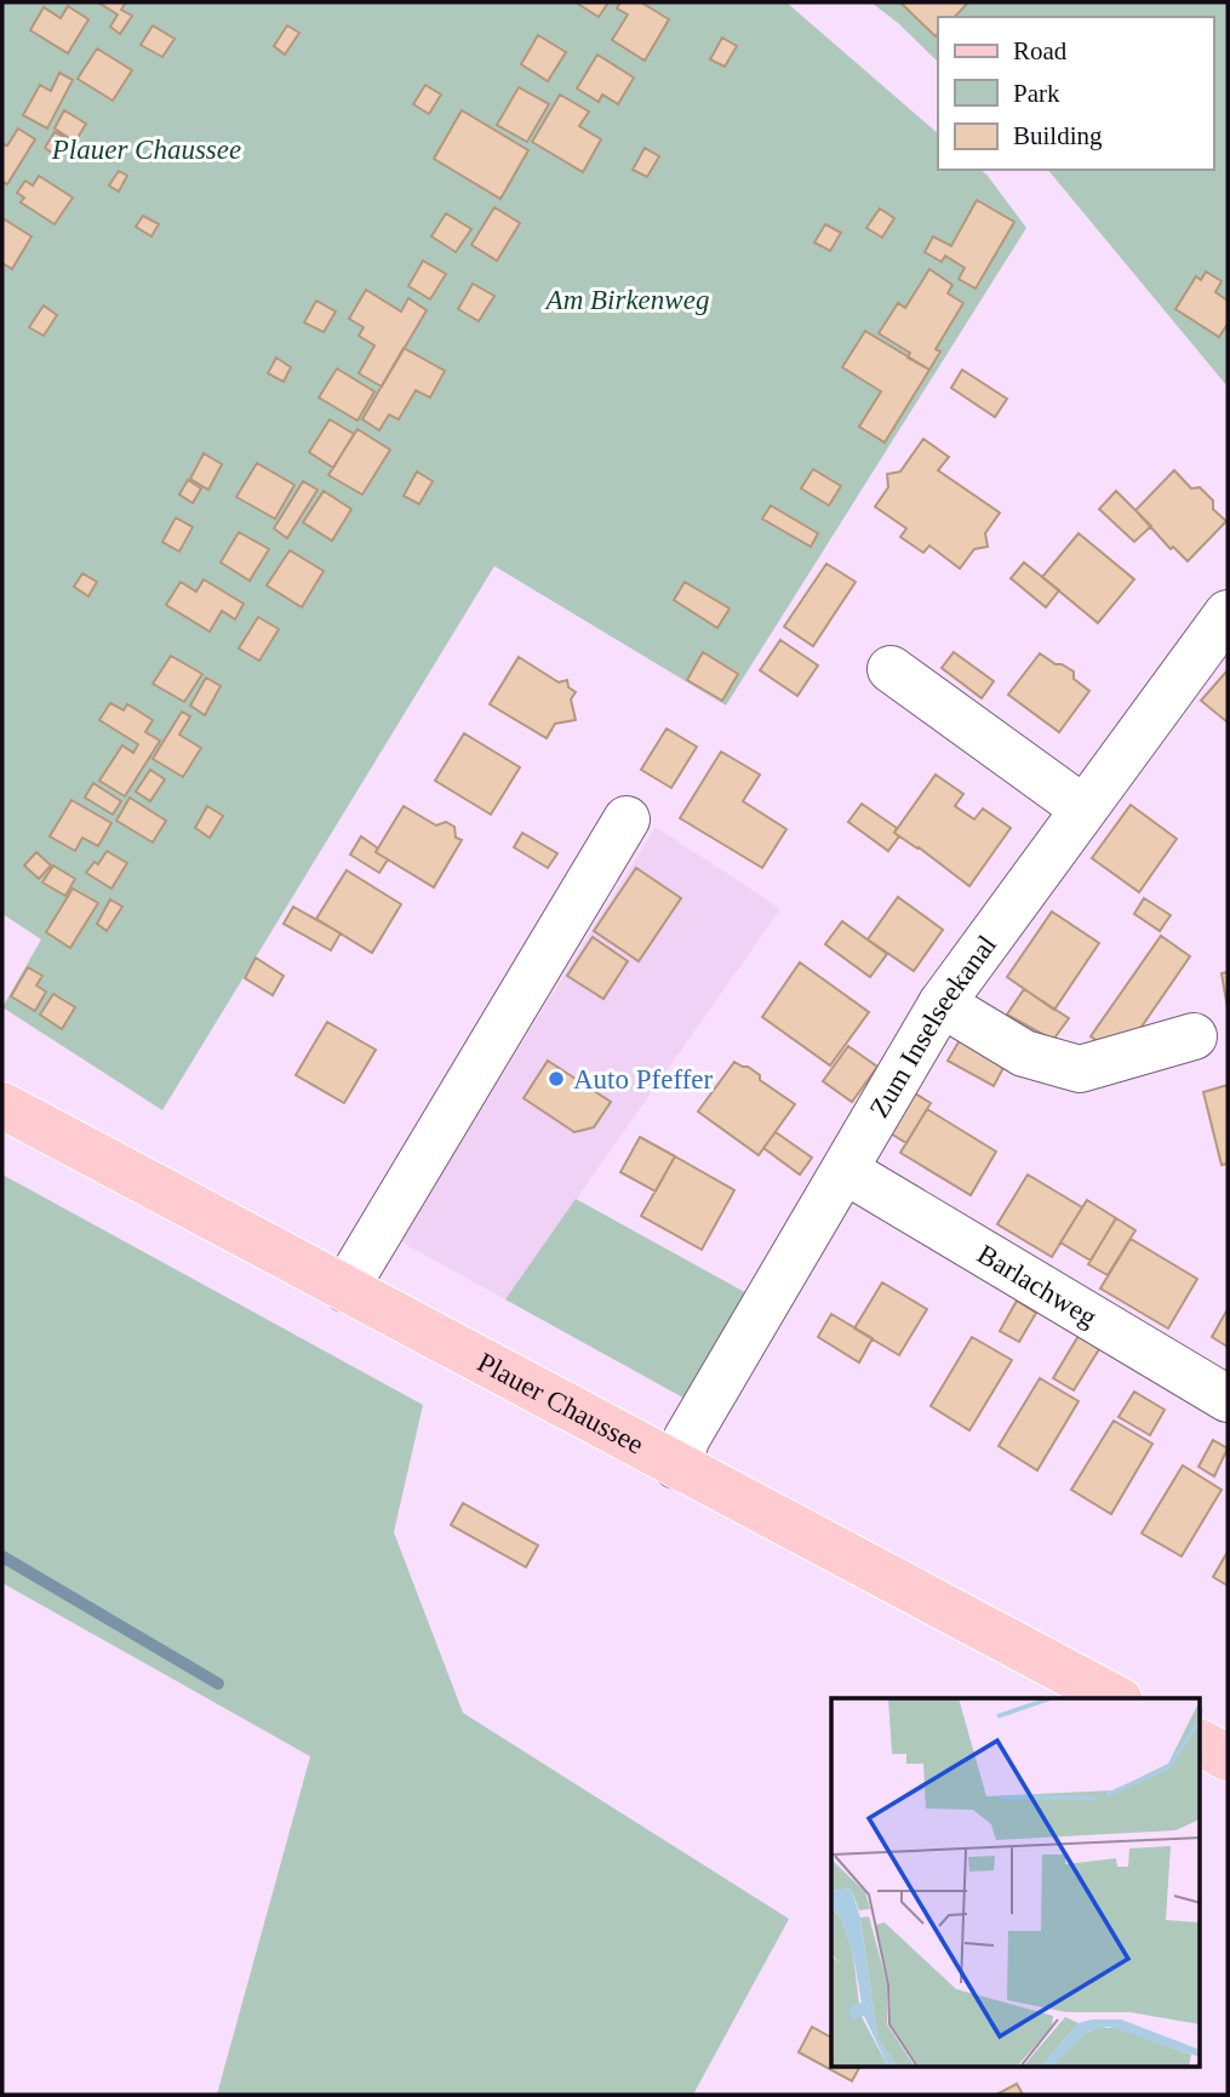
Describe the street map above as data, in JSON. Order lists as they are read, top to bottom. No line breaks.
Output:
{"streets":{"main road":["Plauer Chaussee"],"street":["Zum Inselseekanal","Barlachweg"]},"crossings":[["Zum Inselseekanal","Barlachweg"],["Zum Inselseekanal","Plauer Chaussee"]],"parks":["Plauer Chaussee","Am Birkenweg"],"places":["Auto Pfeffer"],"legend":["Road","Park","Building"]}
